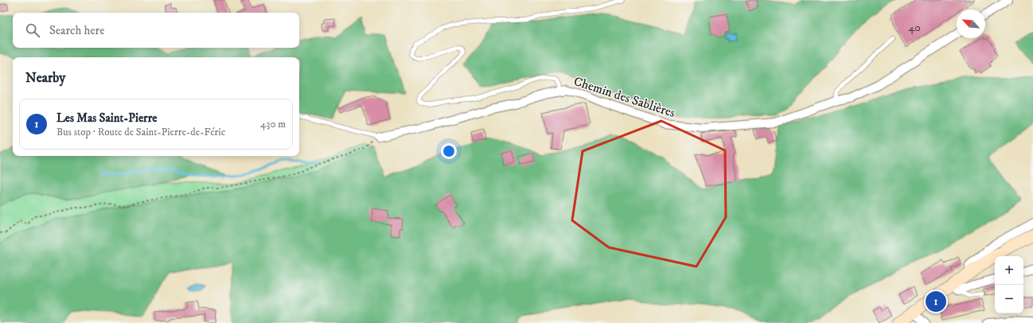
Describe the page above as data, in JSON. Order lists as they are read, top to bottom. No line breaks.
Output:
{"streets":{"street":["Chemin des Sablières"]},"house_numbers":["40"],"north":"top left","page":{"search":"Search here","heading":"Nearby","list":[{"mark":"1","name":"Les Mas Saint-Pierre","note":"Bus stop · Route de Saint-Pierre-de-Féric","value":"430 m"}],"map_buttons":["+","−"],"pins":"1"}}
